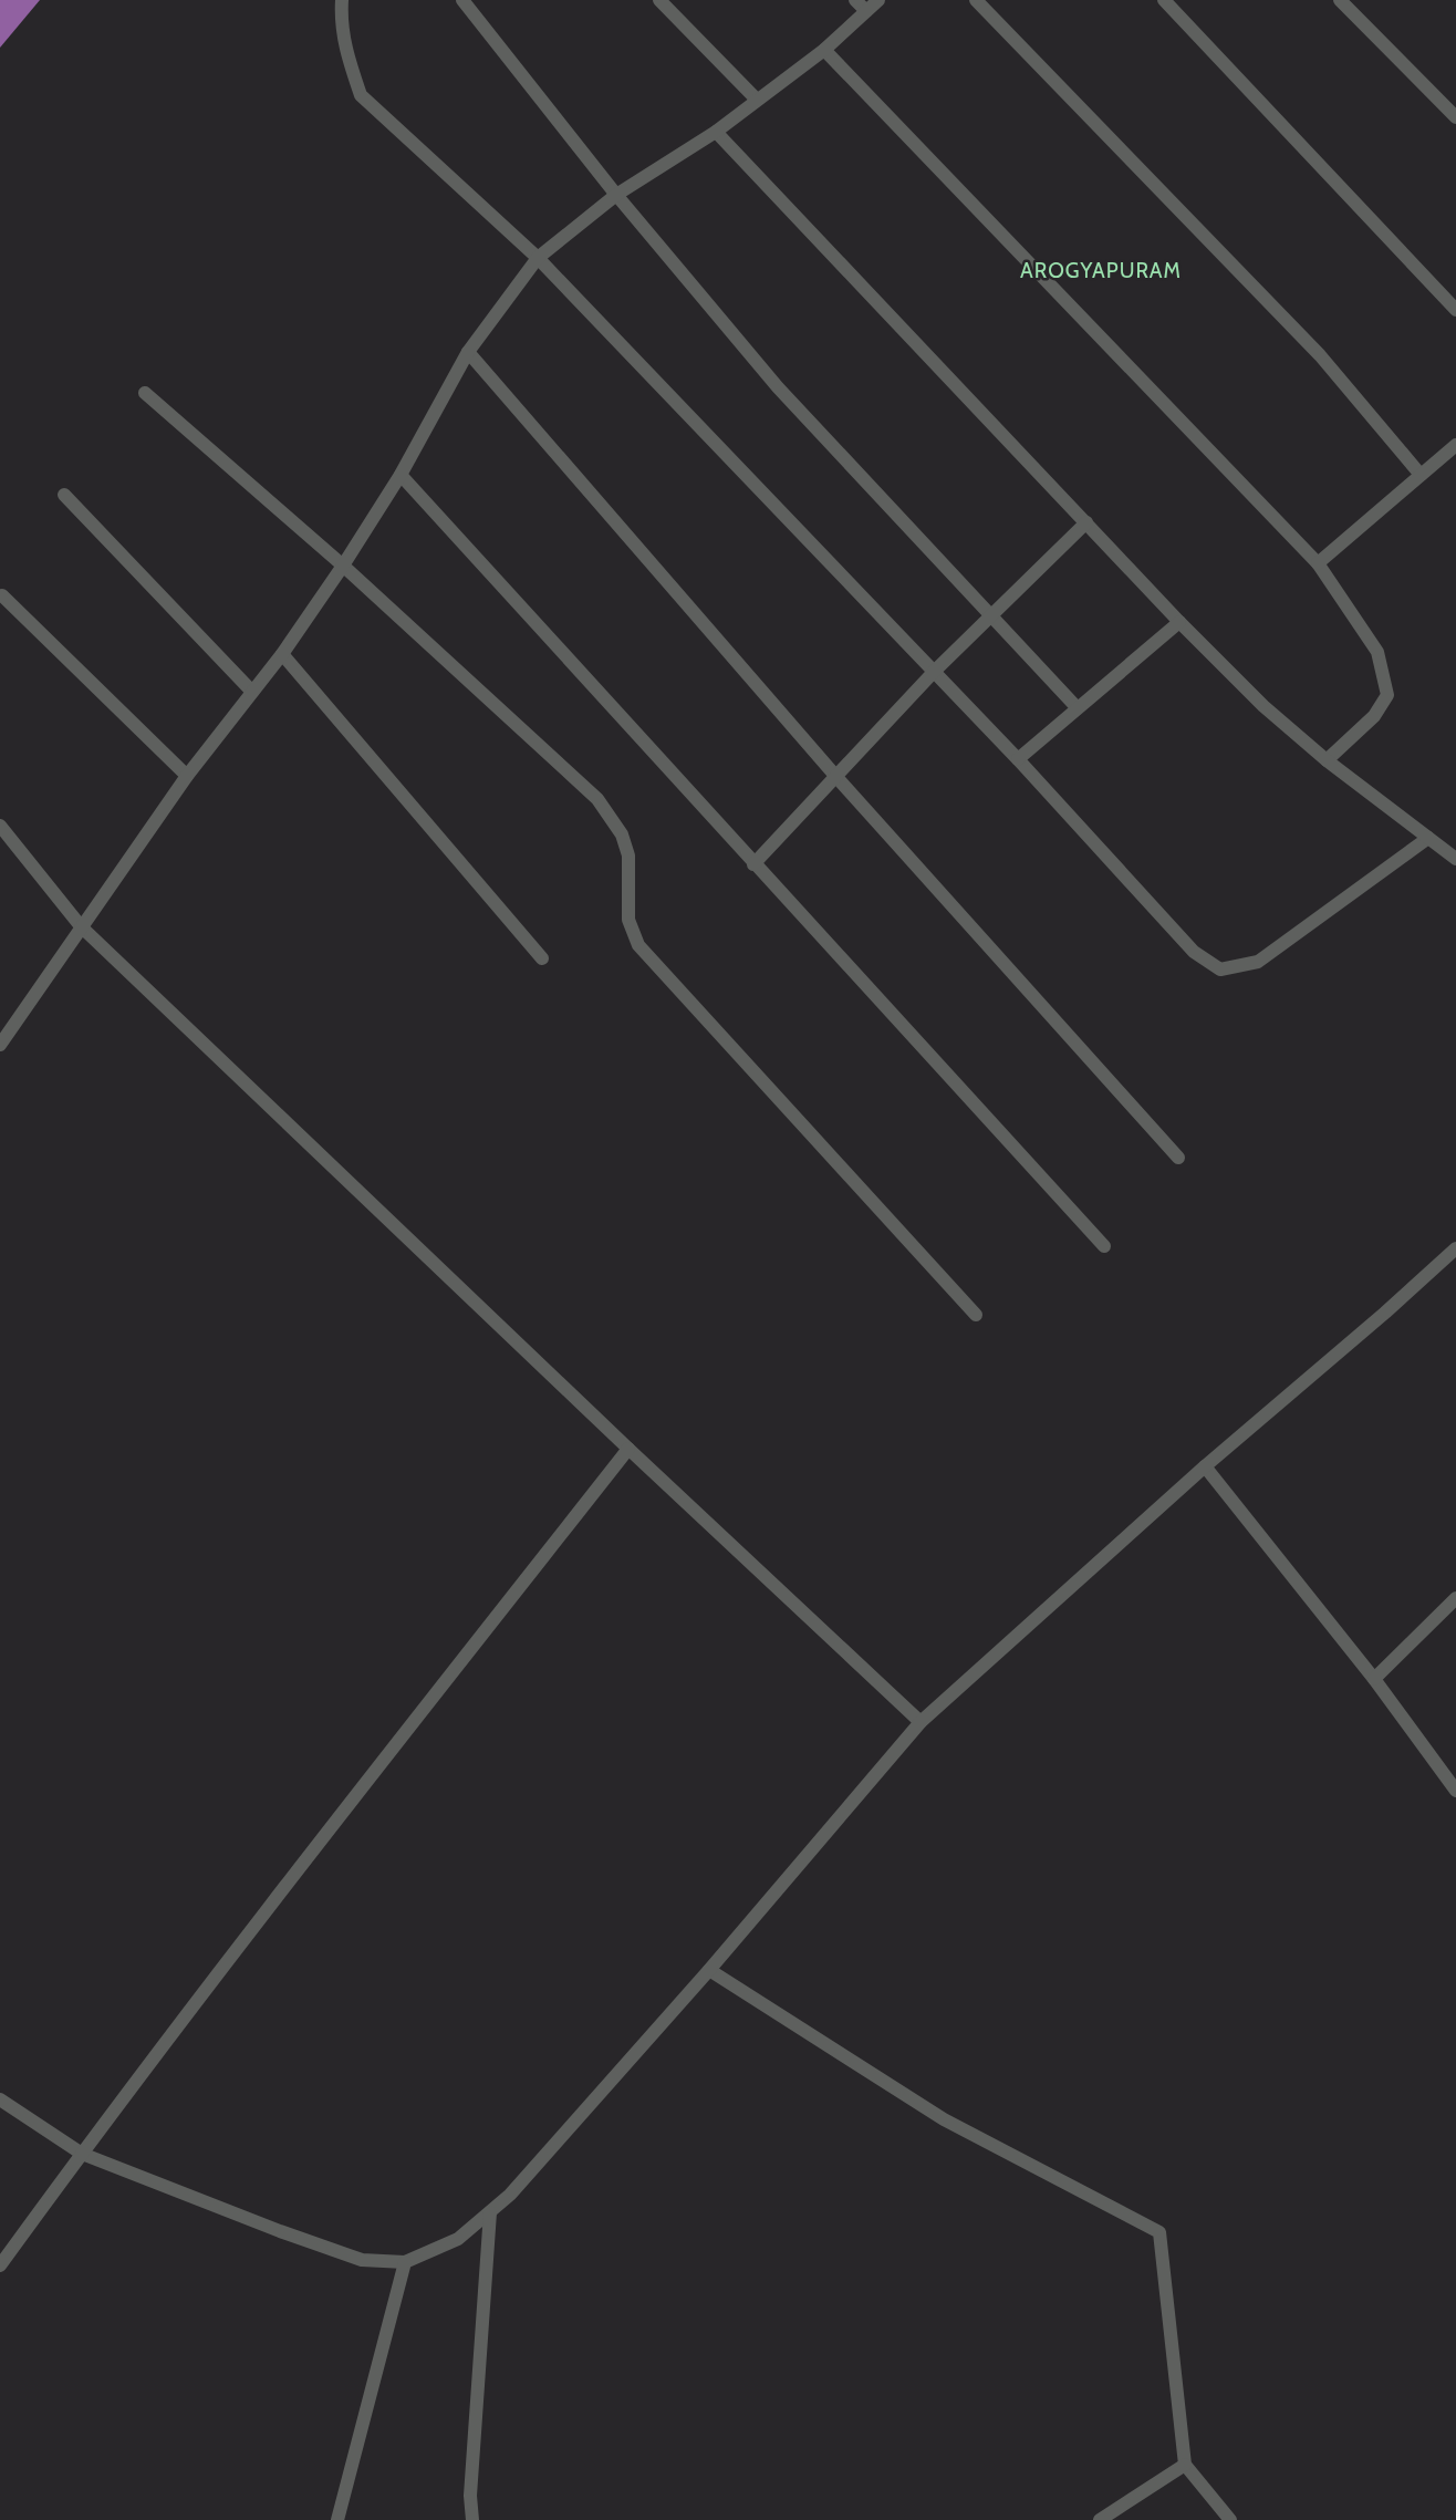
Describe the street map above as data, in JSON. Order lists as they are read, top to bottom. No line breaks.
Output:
{"districts":["AROGYAPURAM"]}
